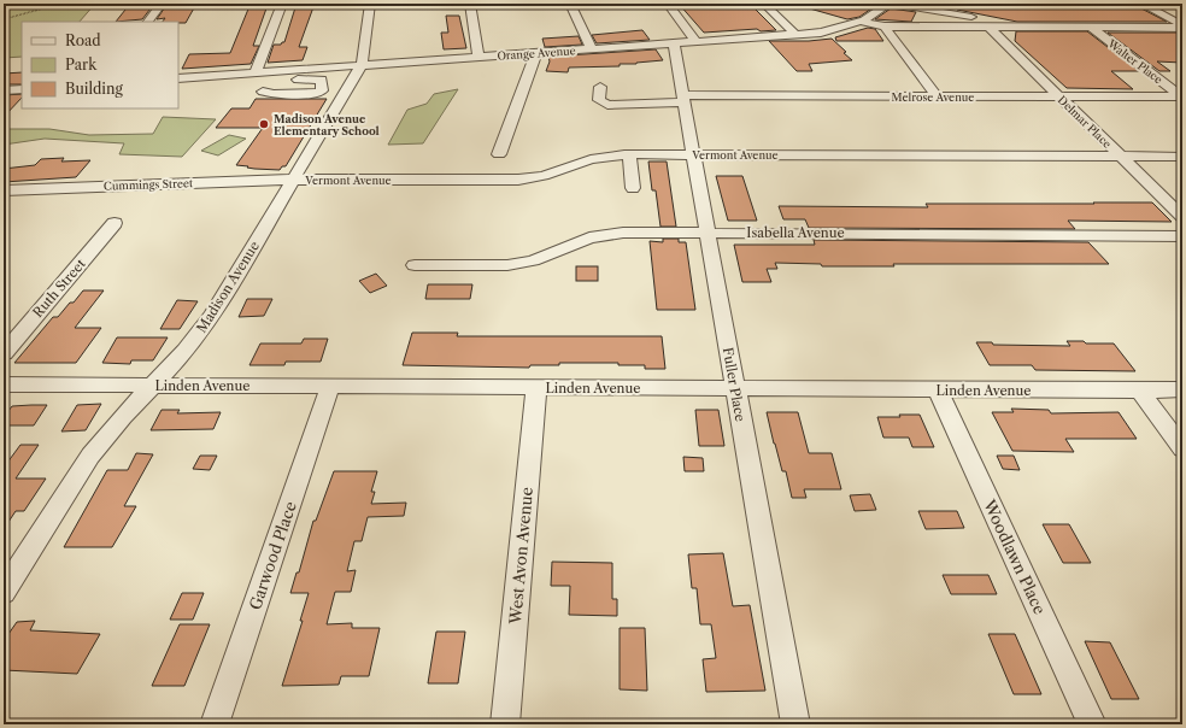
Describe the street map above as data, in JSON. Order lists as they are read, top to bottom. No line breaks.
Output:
{"streets":{"street":["Orange Avenue","Walter Place","Melrose Avenue","Delmar Place","Vermont Avenue","Cummings Street","Isabella Avenue","Madison Avenue","Ruth Street","Fuller Place","Linden Avenue","Garwood Place","West Avon Avenue","Woodlawn Place"]},"crossings":[["Orange Avenue","Madison Avenue"],["Orange Avenue","Fuller Place"],["Walter Place","Melrose Avenue"],["Melrose Avenue","Delmar Place"],["Melrose Avenue","Fuller Place"],["Delmar Place","Vermont Avenue"],["Vermont Avenue","Cummings Street"],["Vermont Avenue","Madison Avenue"],["Vermont Avenue","Fuller Place"],["Cummings Street","Madison Avenue"],["Isabella Avenue","Fuller Place"],["Madison Avenue","Linden Avenue"],["Fuller Place","Linden Avenue"],["Linden Avenue","Garwood Place"],["Linden Avenue","West Avon Avenue"],["Linden Avenue","Woodlawn Place"]],"places":["Madison Avenue Elementary School"],"legend":["Road","Park","Building"]}
